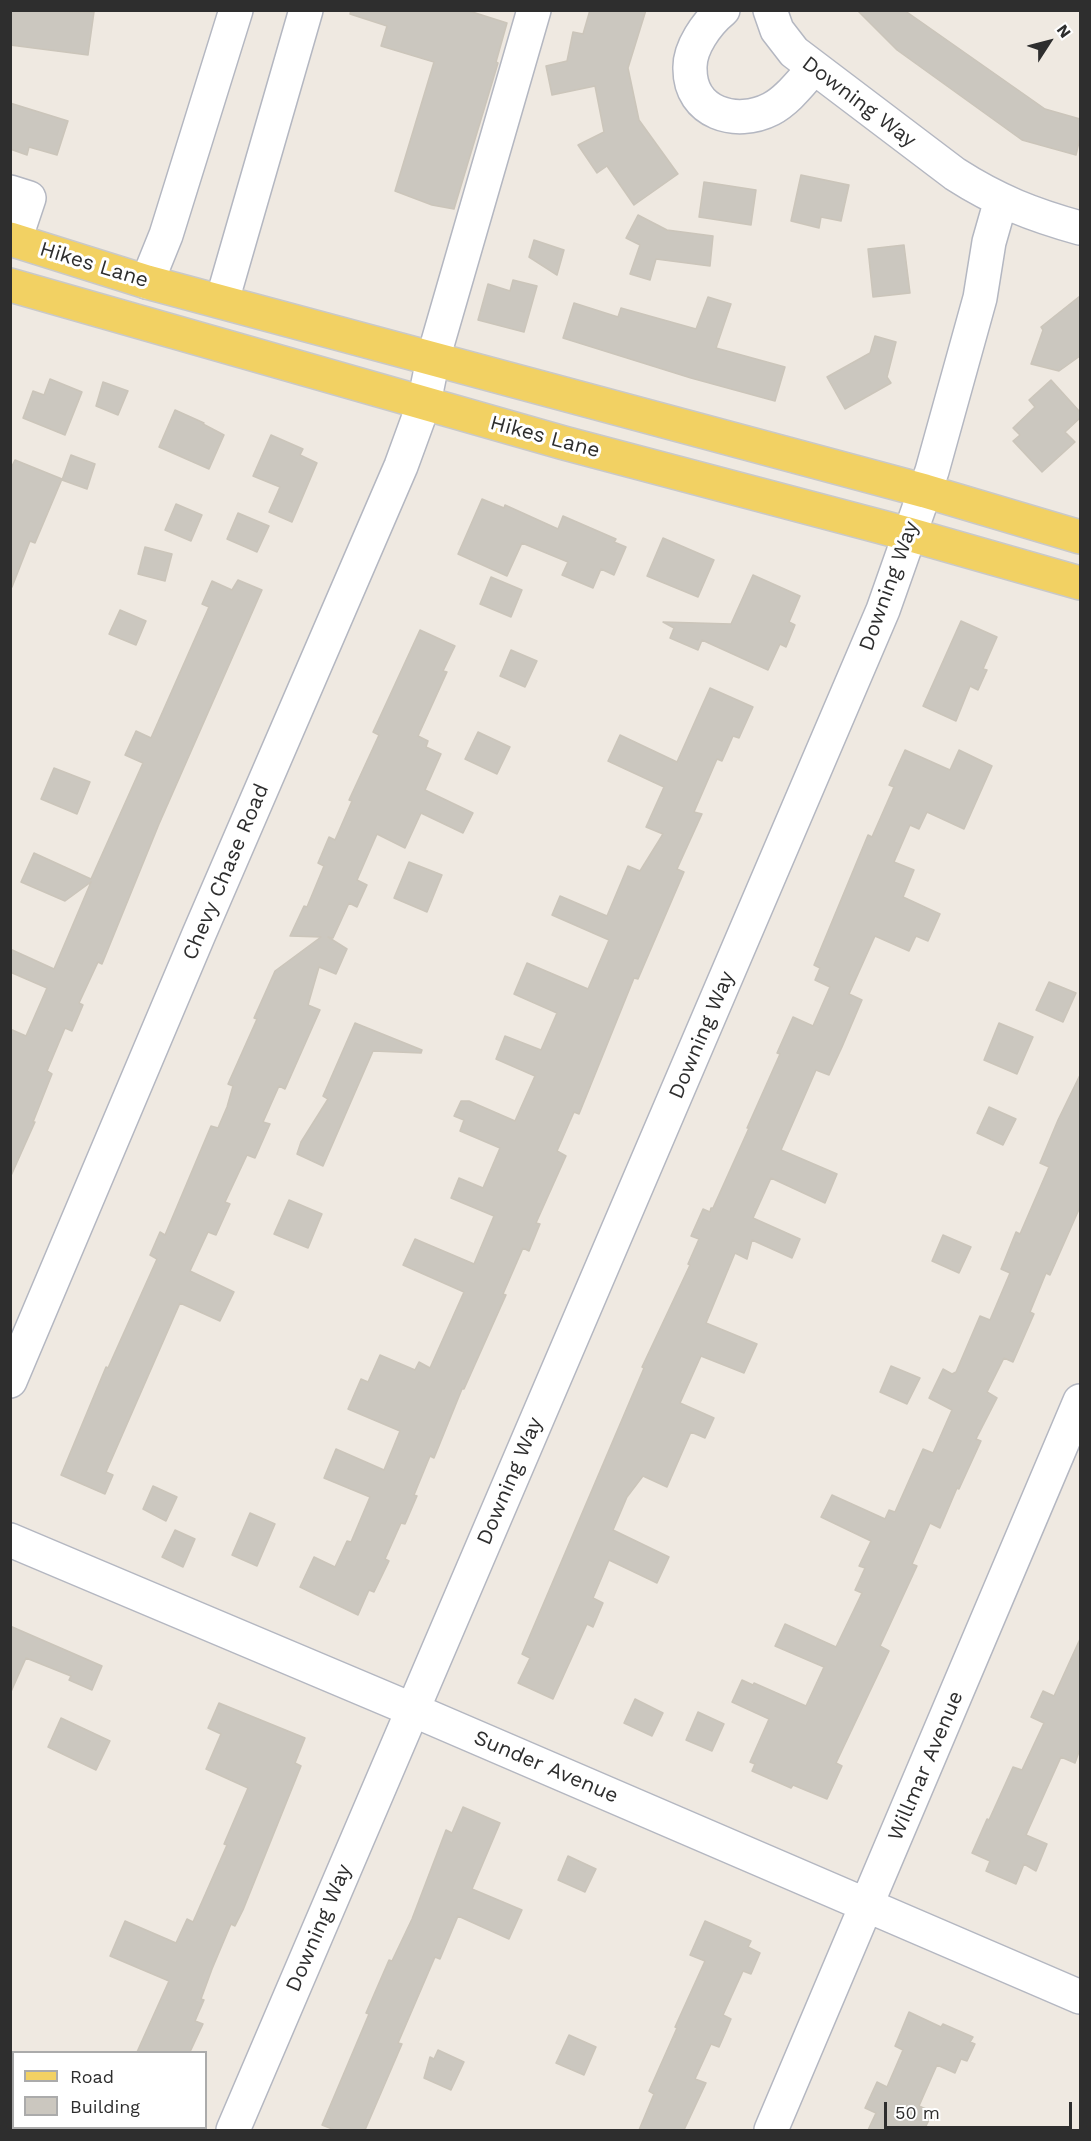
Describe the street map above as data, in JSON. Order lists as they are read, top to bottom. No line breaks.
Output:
{"streets":{"main road":["Hikes Lane"],"street":["Downing Way","Chevy Chase Road","Willmar Avenue","Sunder Avenue"]},"crossings":[["Downing Way","Hikes Lane"],["Downing Way","Sunder Avenue"],["Hikes Lane","Chevy Chase Road"],["Willmar Avenue","Sunder Avenue"]],"legend":["Road","Building"],"scale_bar":"50 m","north":"top right"}
